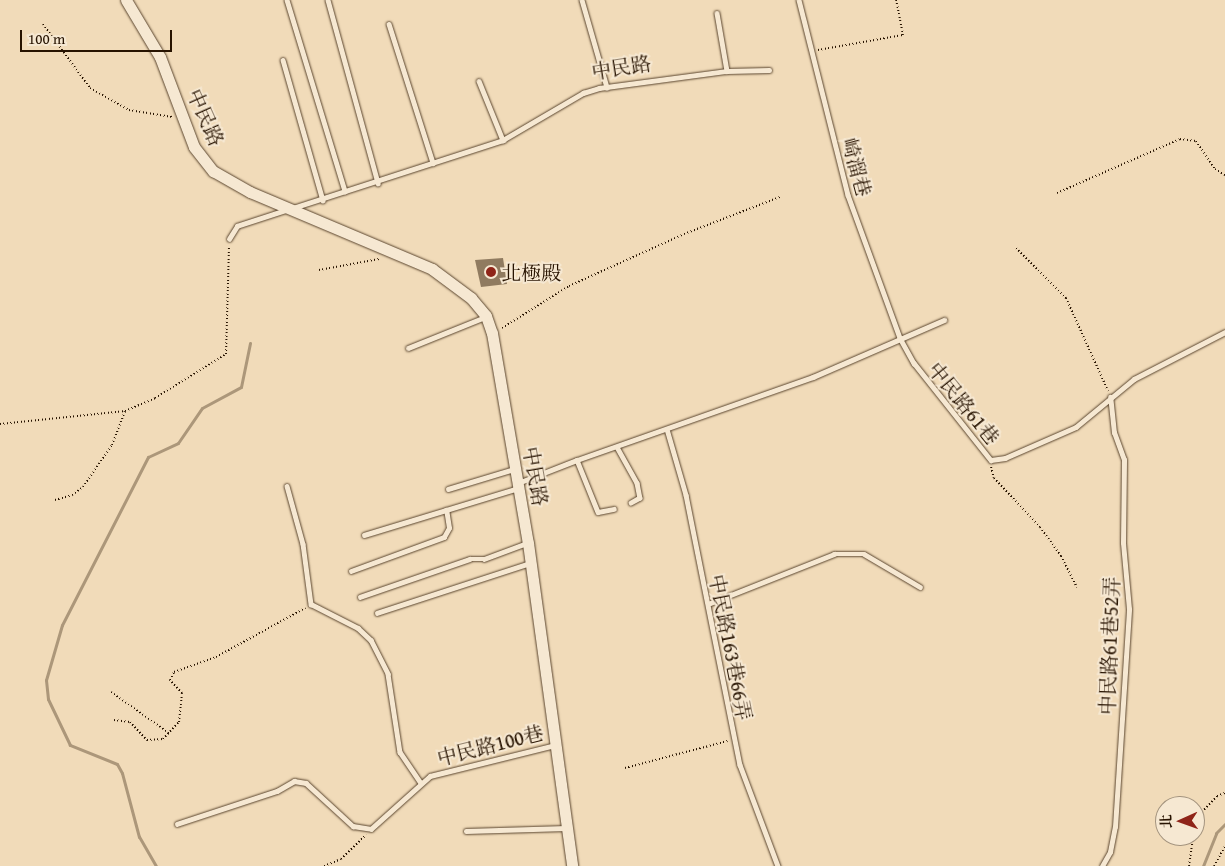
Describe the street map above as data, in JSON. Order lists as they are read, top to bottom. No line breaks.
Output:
{"streets":{"street":["中民路"],"lane":["崎溜巷","中民路61巷","中民路61巷52弄","中民路163巷66弄","中民路100巷"]},"crossings":[["中民路","中民路100巷"],["崎溜巷","中民路61巷"],["中民路61巷","中民路61巷52弄"]],"places":["北極殿"],"scale_bar":"100 m","north":"left"}
